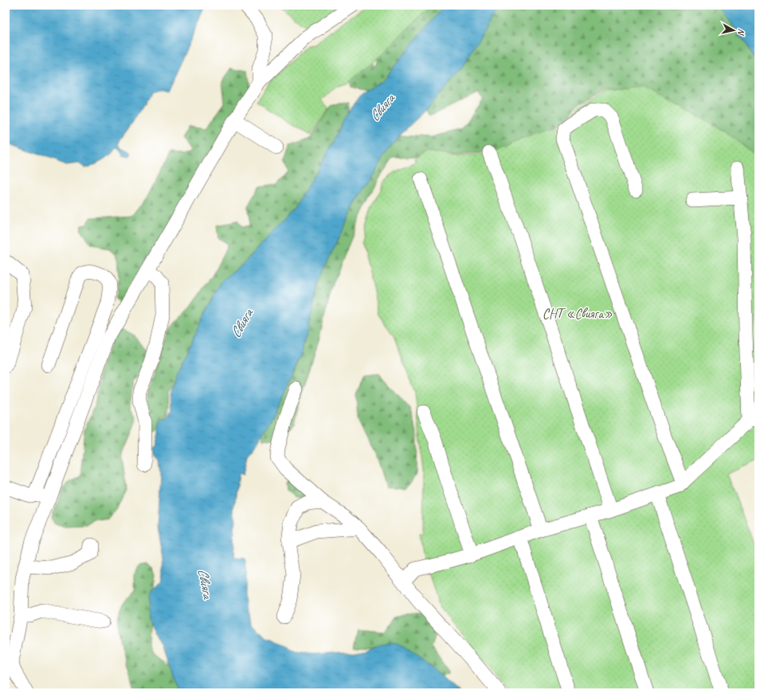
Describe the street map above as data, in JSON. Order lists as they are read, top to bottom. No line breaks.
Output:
{"water":["Свияга"],"parks":["СНТ «Свияга»"],"north":"right"}
